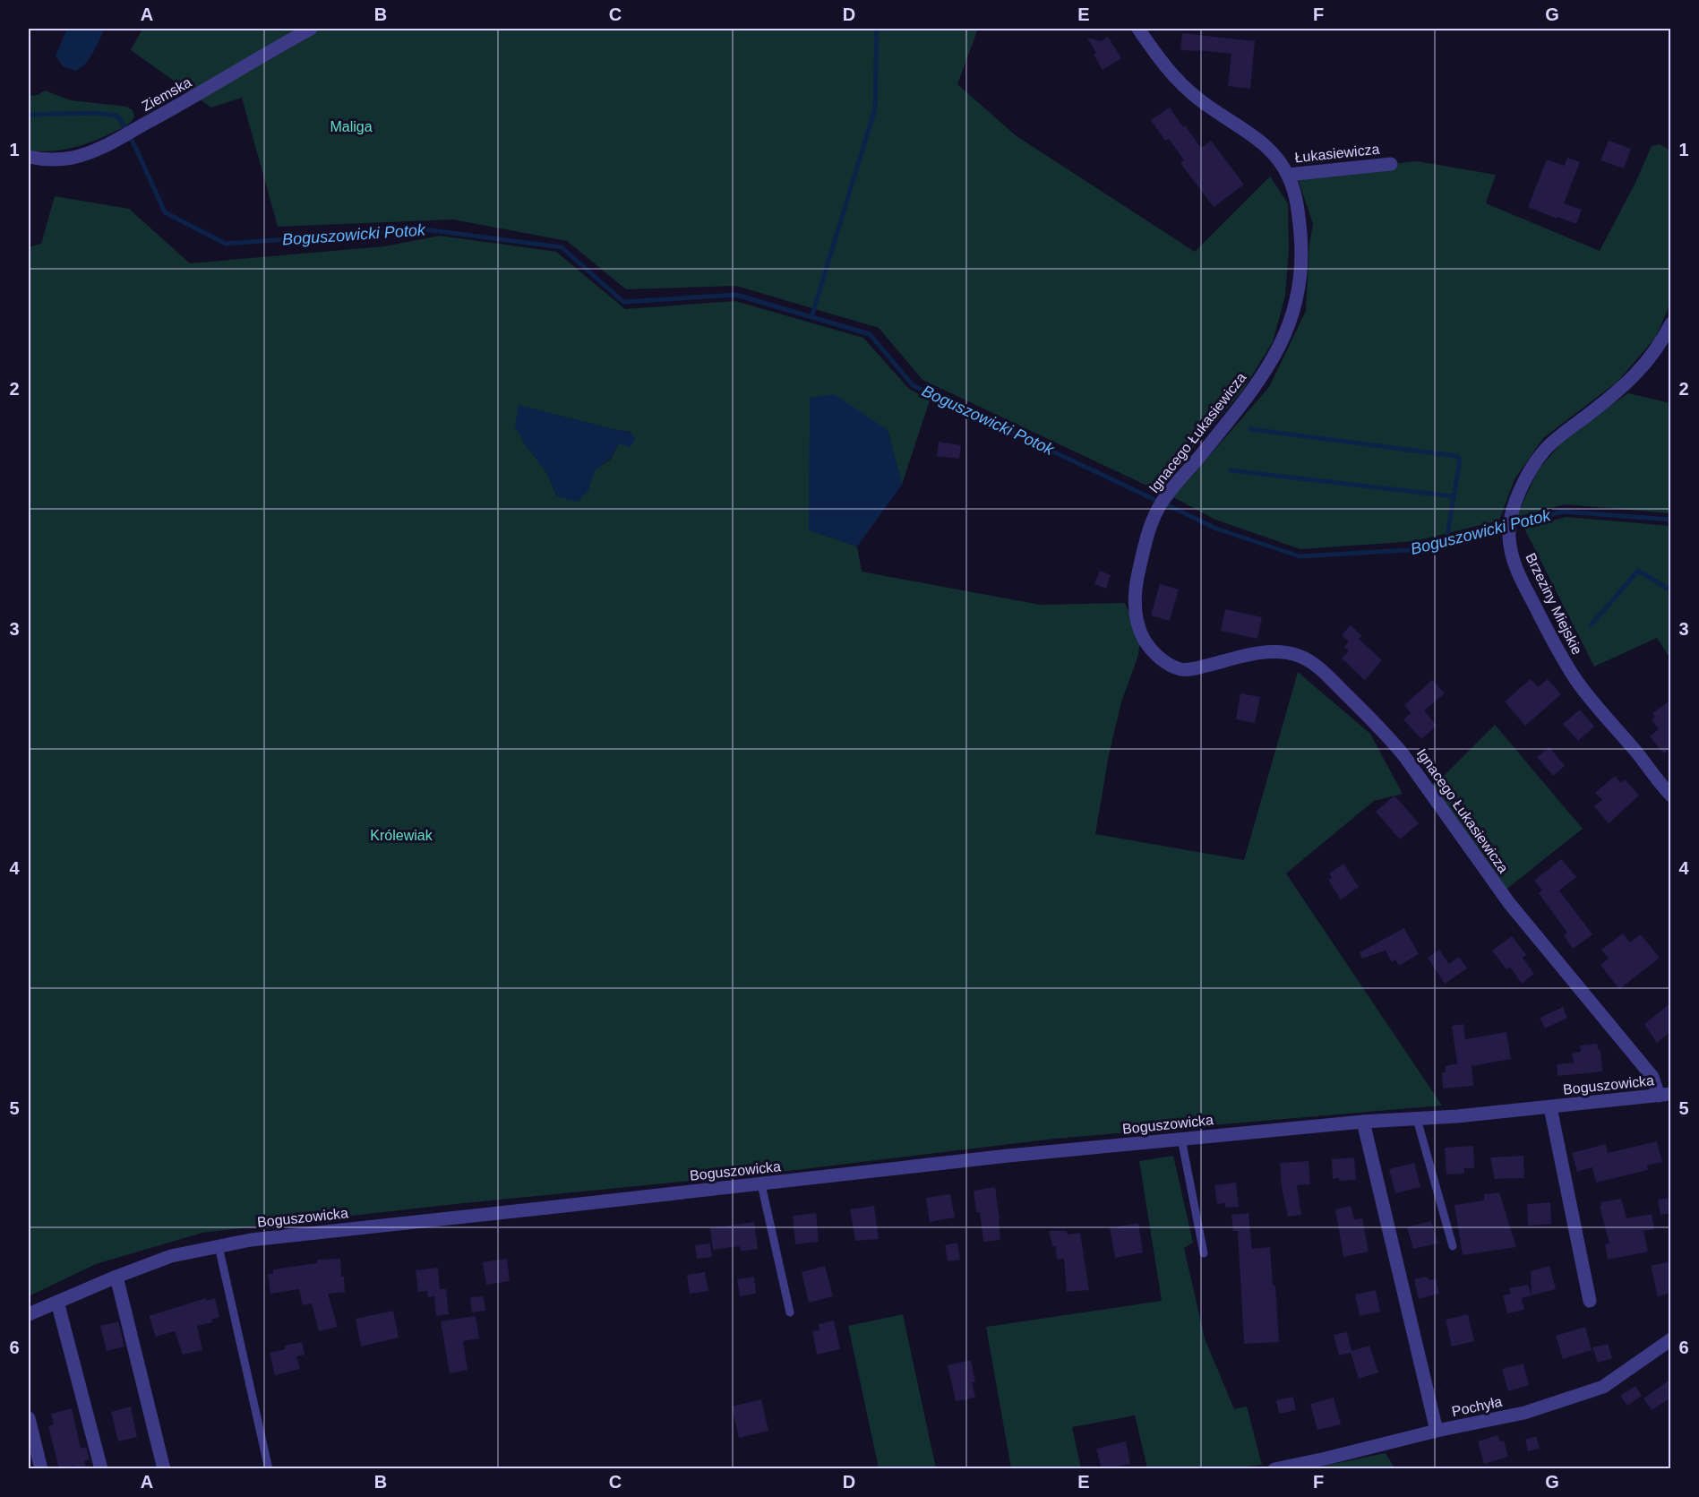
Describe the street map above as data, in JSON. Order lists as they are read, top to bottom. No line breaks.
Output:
{"streets":{"street":["Ziemska","Łukasiewicza","Ignacego Łukasiewicza","Brzeziny Miejskie","Boguszowicka","Pochyła"]},"crossings":[["Łukasiewicza","Ignacego Łukasiewicza"],["Ignacego Łukasiewicza","Boguszowicka"]],"water":["Boguszowicki Potok"],"parks":["Maliga","Królewiak"],"grid":{"columns":["A","B","C","D","E","F","G"],"rows":["1","2","3","4","5","6"]}}
